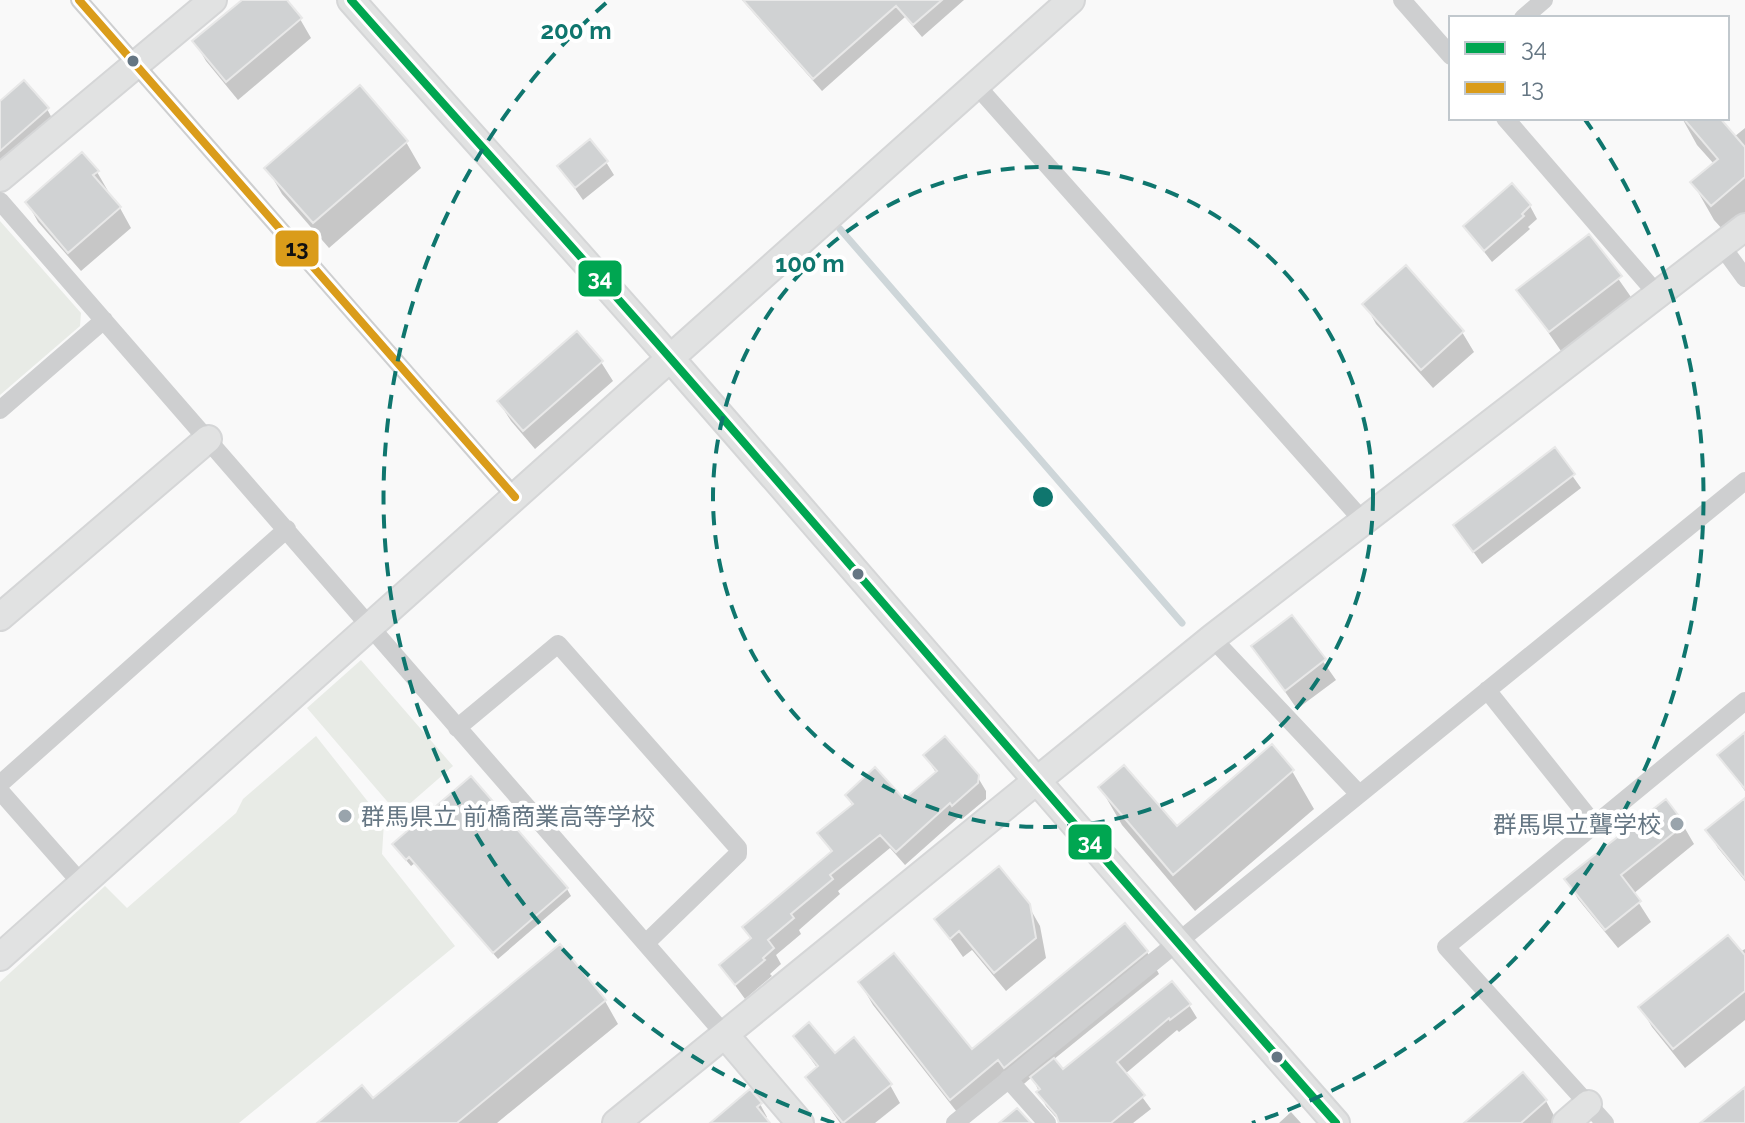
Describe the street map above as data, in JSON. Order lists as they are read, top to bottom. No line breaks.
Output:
{"places":["群馬県立 前橋商業高等学校","群馬県立聾学校"],"lines":["transit line 34","transit line 13"],"legend":["34","13"],"rings":["200 m","100 m"]}
